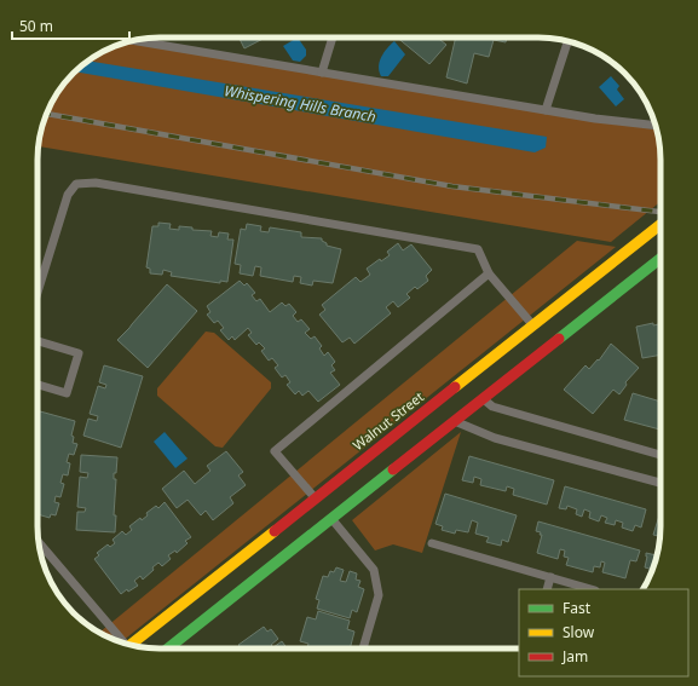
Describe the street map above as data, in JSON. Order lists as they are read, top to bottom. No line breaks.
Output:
{"streets":{"main road":["Walnut Street"]},"water":["Whispering Hills Branch"],"legend":["Fast","Slow","Jam"],"scale_bar":"50 m"}
